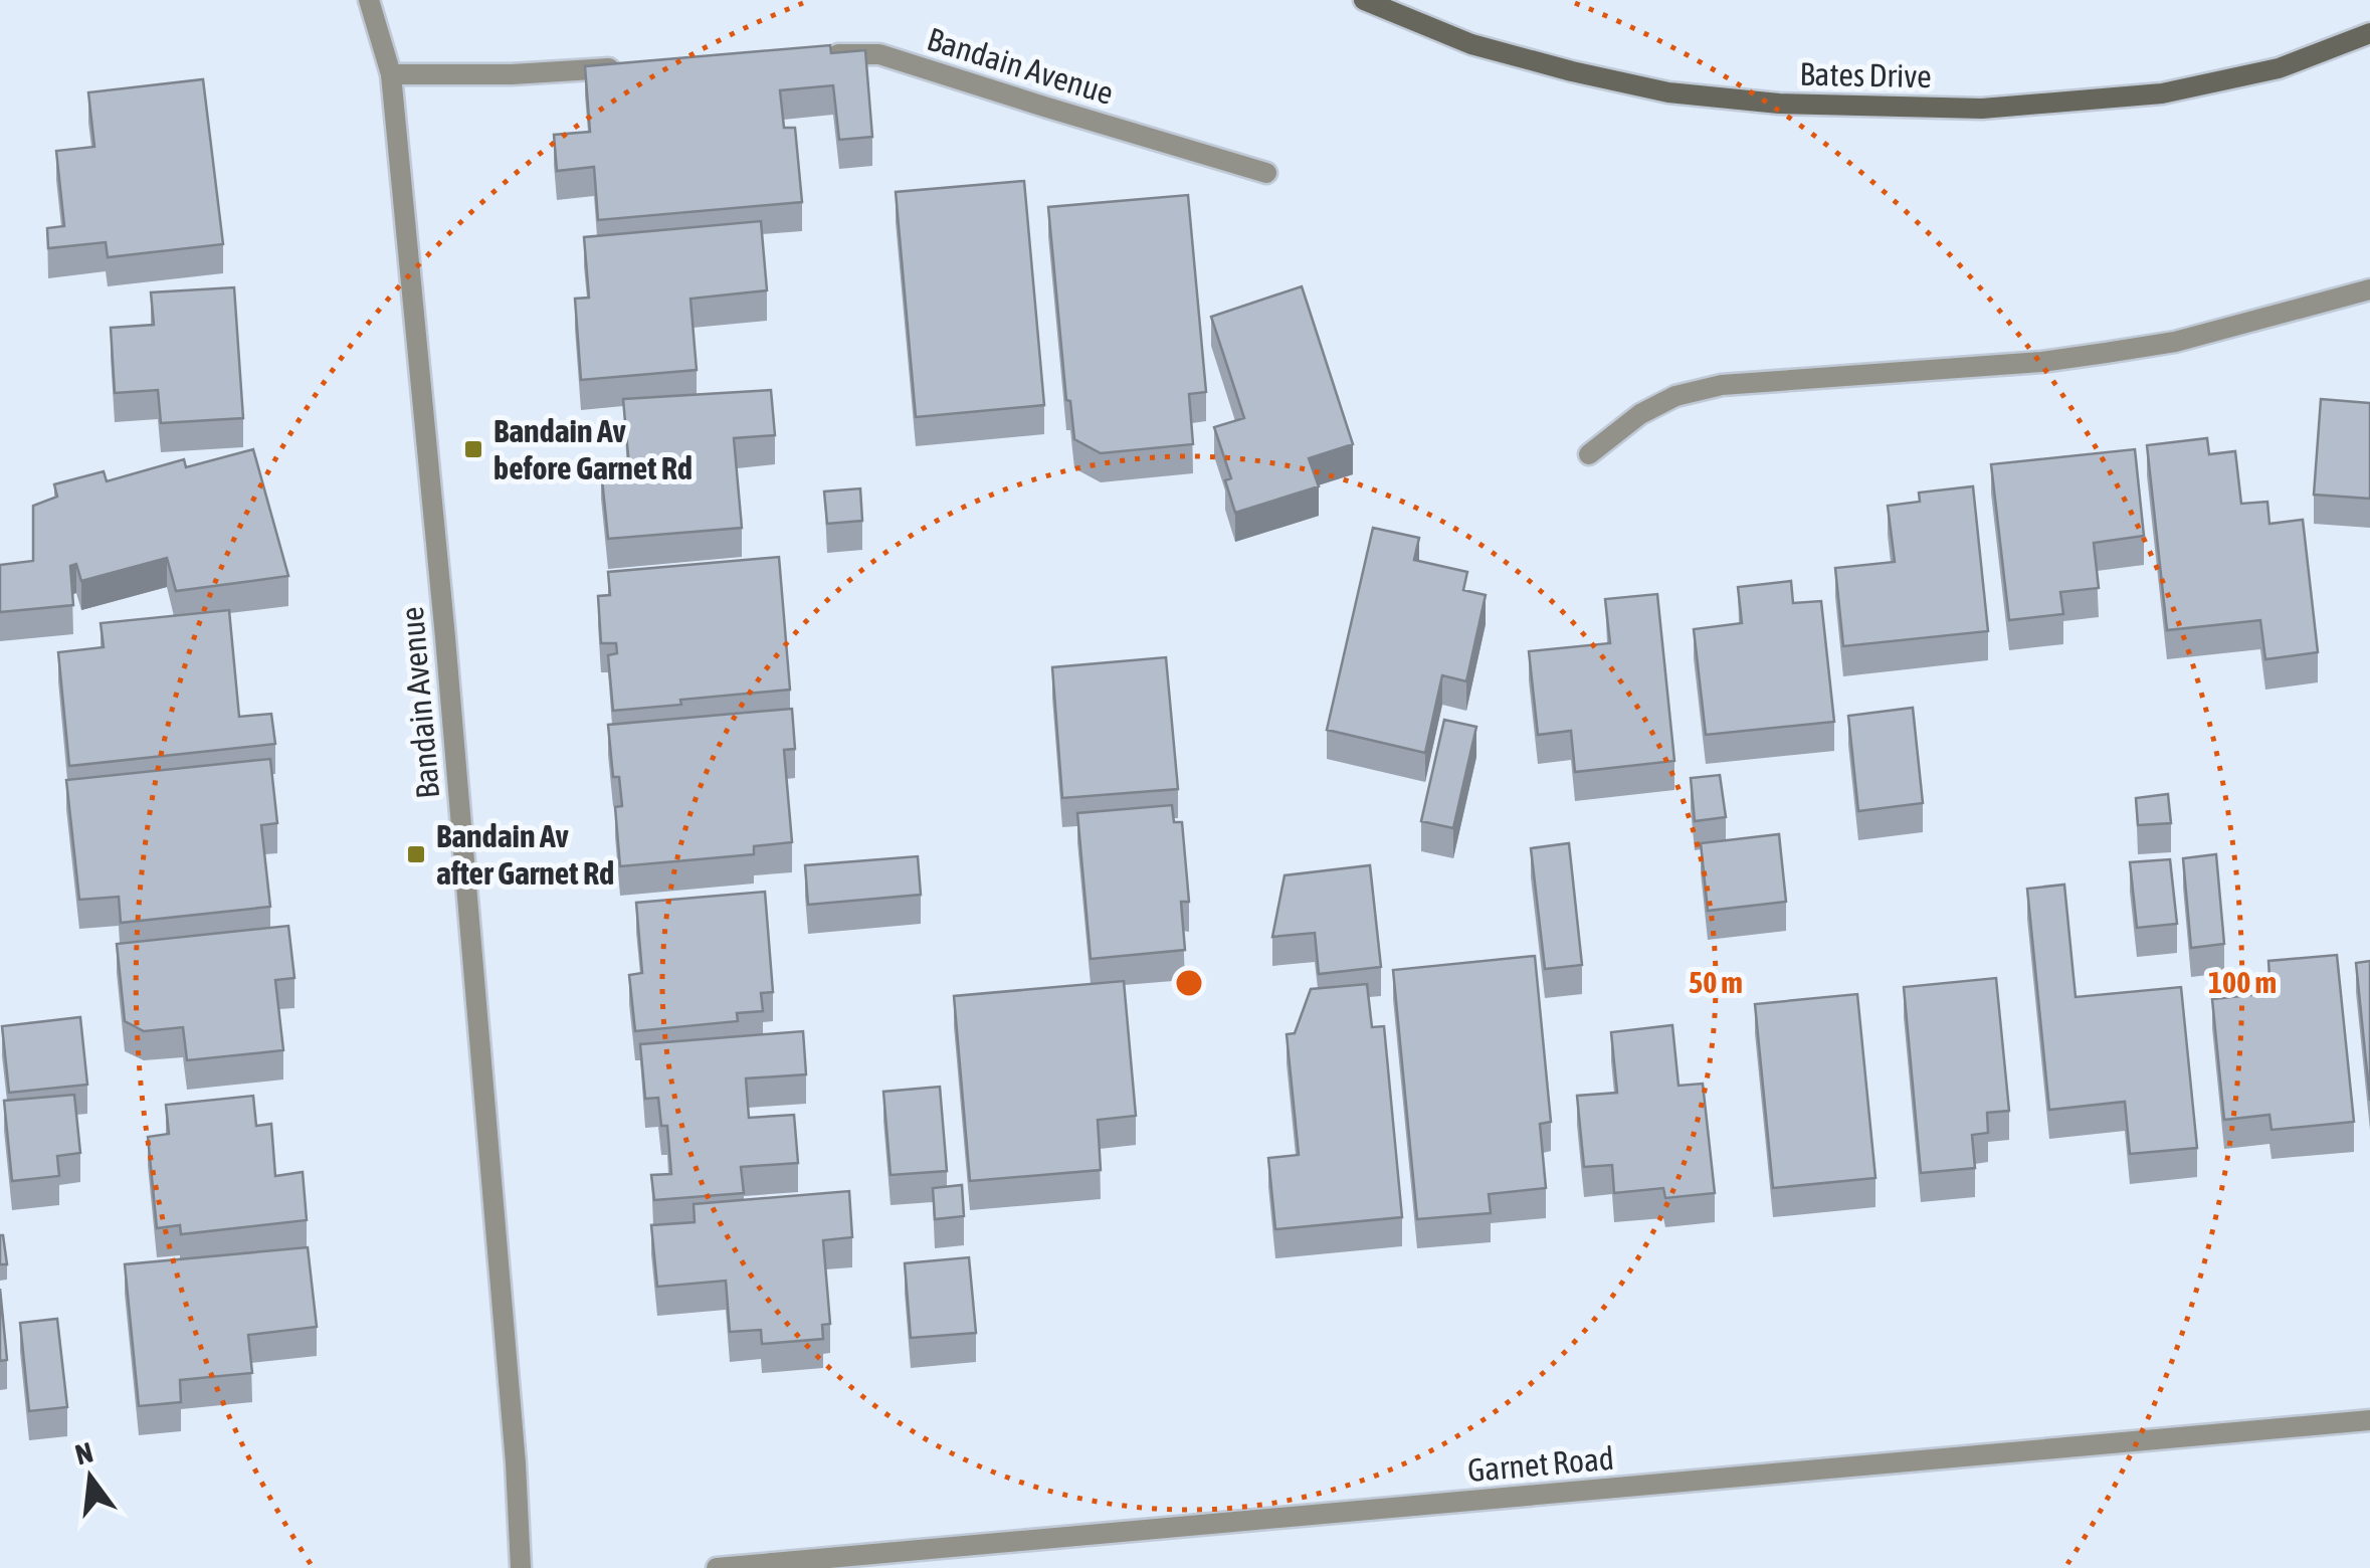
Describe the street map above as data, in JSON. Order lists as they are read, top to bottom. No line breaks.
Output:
{"streets":{"main road":["Bates Drive"],"street":["Bandain Avenue","Garnet Road"]},"places":{"transit":["Bandain Av before Garnet Rd","Bandain Av after Garnet Rd"]},"north":"top","rings":["50 m","100 m"]}
